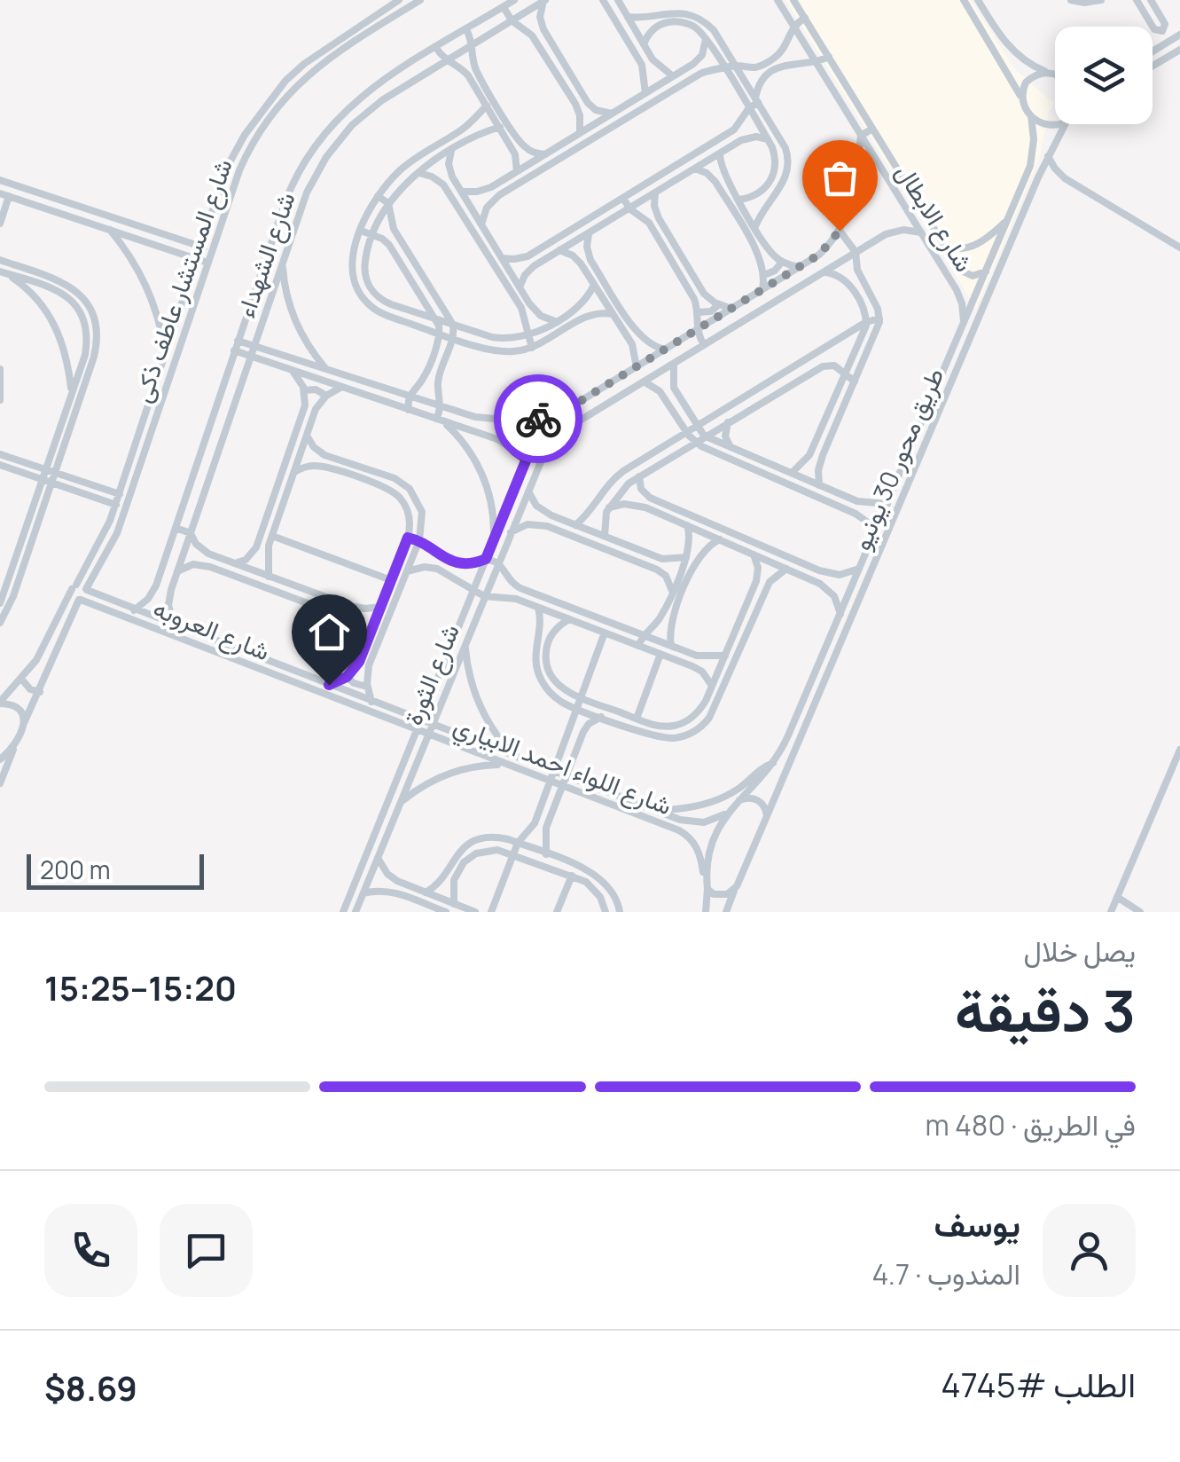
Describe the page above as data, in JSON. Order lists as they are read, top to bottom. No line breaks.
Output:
{"streets":{"street":["شارع الابطال","شارع الشهداء","شارع المستشار عاطف ذكى","طريق محور 30 يونيو","شارع العروبه","شارع الثورة","شارع اللواء احمد الابياري"]},"crossings":[["شارع الابطال","طريق محور 30 يونيو"],["شارع الابطال","شارع الثورة"],["شارع الشهداء","شارع العروبه"],["شارع المستشار عاطف ذكى","شارع العروبه"],["طريق محور 30 يونيو","شارع اللواء احمد الابياري"],["شارع العروبه","شارع الثورة"],["شارع العروبه","شارع اللواء احمد الابياري"],["شارع الثورة","شارع اللواء احمد الابياري"]],"scale_bar":"200 m","page":{"scale":"200 m","heading":["3 دقيقة","يصل خلال","15:20–15:25"],"panel":["يوسف","المندوب · 4.7","الطلب #4745","$8.69"],"bar":"في الطريق · 480 m"}}
